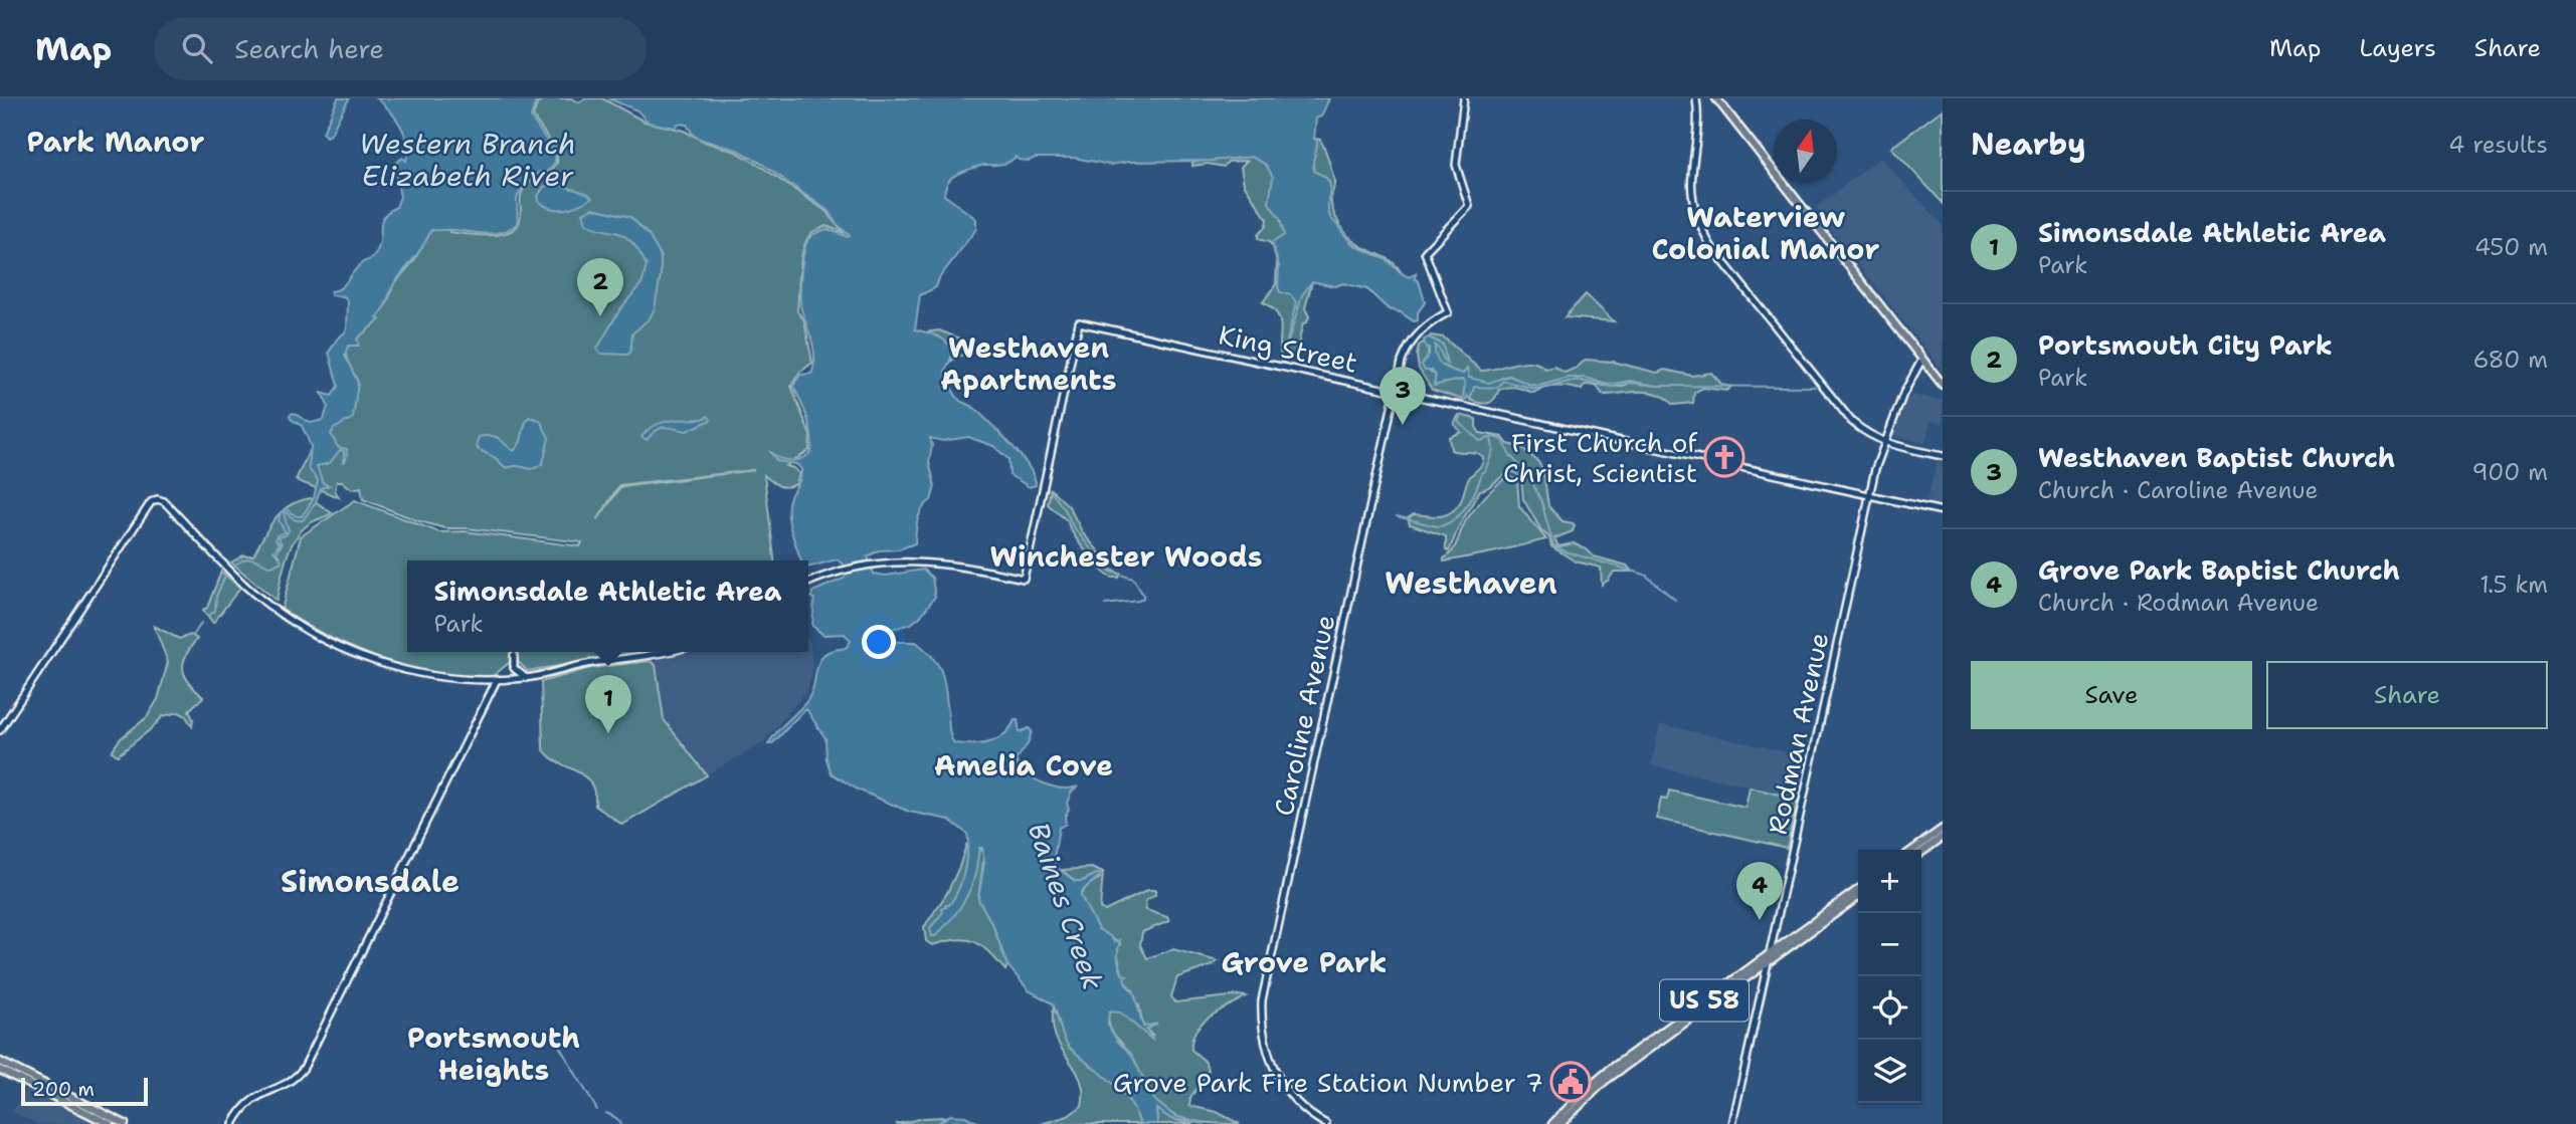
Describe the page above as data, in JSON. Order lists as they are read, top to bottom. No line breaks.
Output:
{"streets":{"main road":["US 58"],"street":["King Street","Caroline Avenue","Rodman Avenue"]},"crossings":[["King Street","Caroline Avenue"],["King Street","Rodman Avenue"],["Rodman Avenue","US 58"]],"districts":["Park Manor","Waterview Colonial Manor","Westhaven Apartments","Winchester Woods","Westhaven","Amelia Cove","Simonsdale","Grove Park","Portsmouth Heights"],"water":["Western Branch Elizabeth River","Baines Creek"],"places":{"church":["First Church of Christ, Scientist"],"public building":["Grove Park Fire Station Number 7"]},"scale_bar":"200 m","north":"top","page":{"header":"Map","search":"Search here","nav":["Map","Layers","Share"],"heading":["Nearby","4 results"],"list":[{"mark":"1","name":"Simonsdale Athletic Area","note":"Park","value":"450 m"},{"mark":"2","name":"Portsmouth City Park","note":"Park","value":"680 m"},{"mark":"3","name":"Westhaven Baptist Church","note":"Church · Caroline Avenue","value":"900 m"},{"mark":"4","name":"Grove Park Baptist Church","note":"Church · Rodman Avenue","value":"1.5 km"}],"pins":["2","3","1","4"],"popup":["Simonsdale Athletic Area","Park"],"buttons":["Save","Share"],"map_buttons":["+","−"],"scale":"200 m"}}
